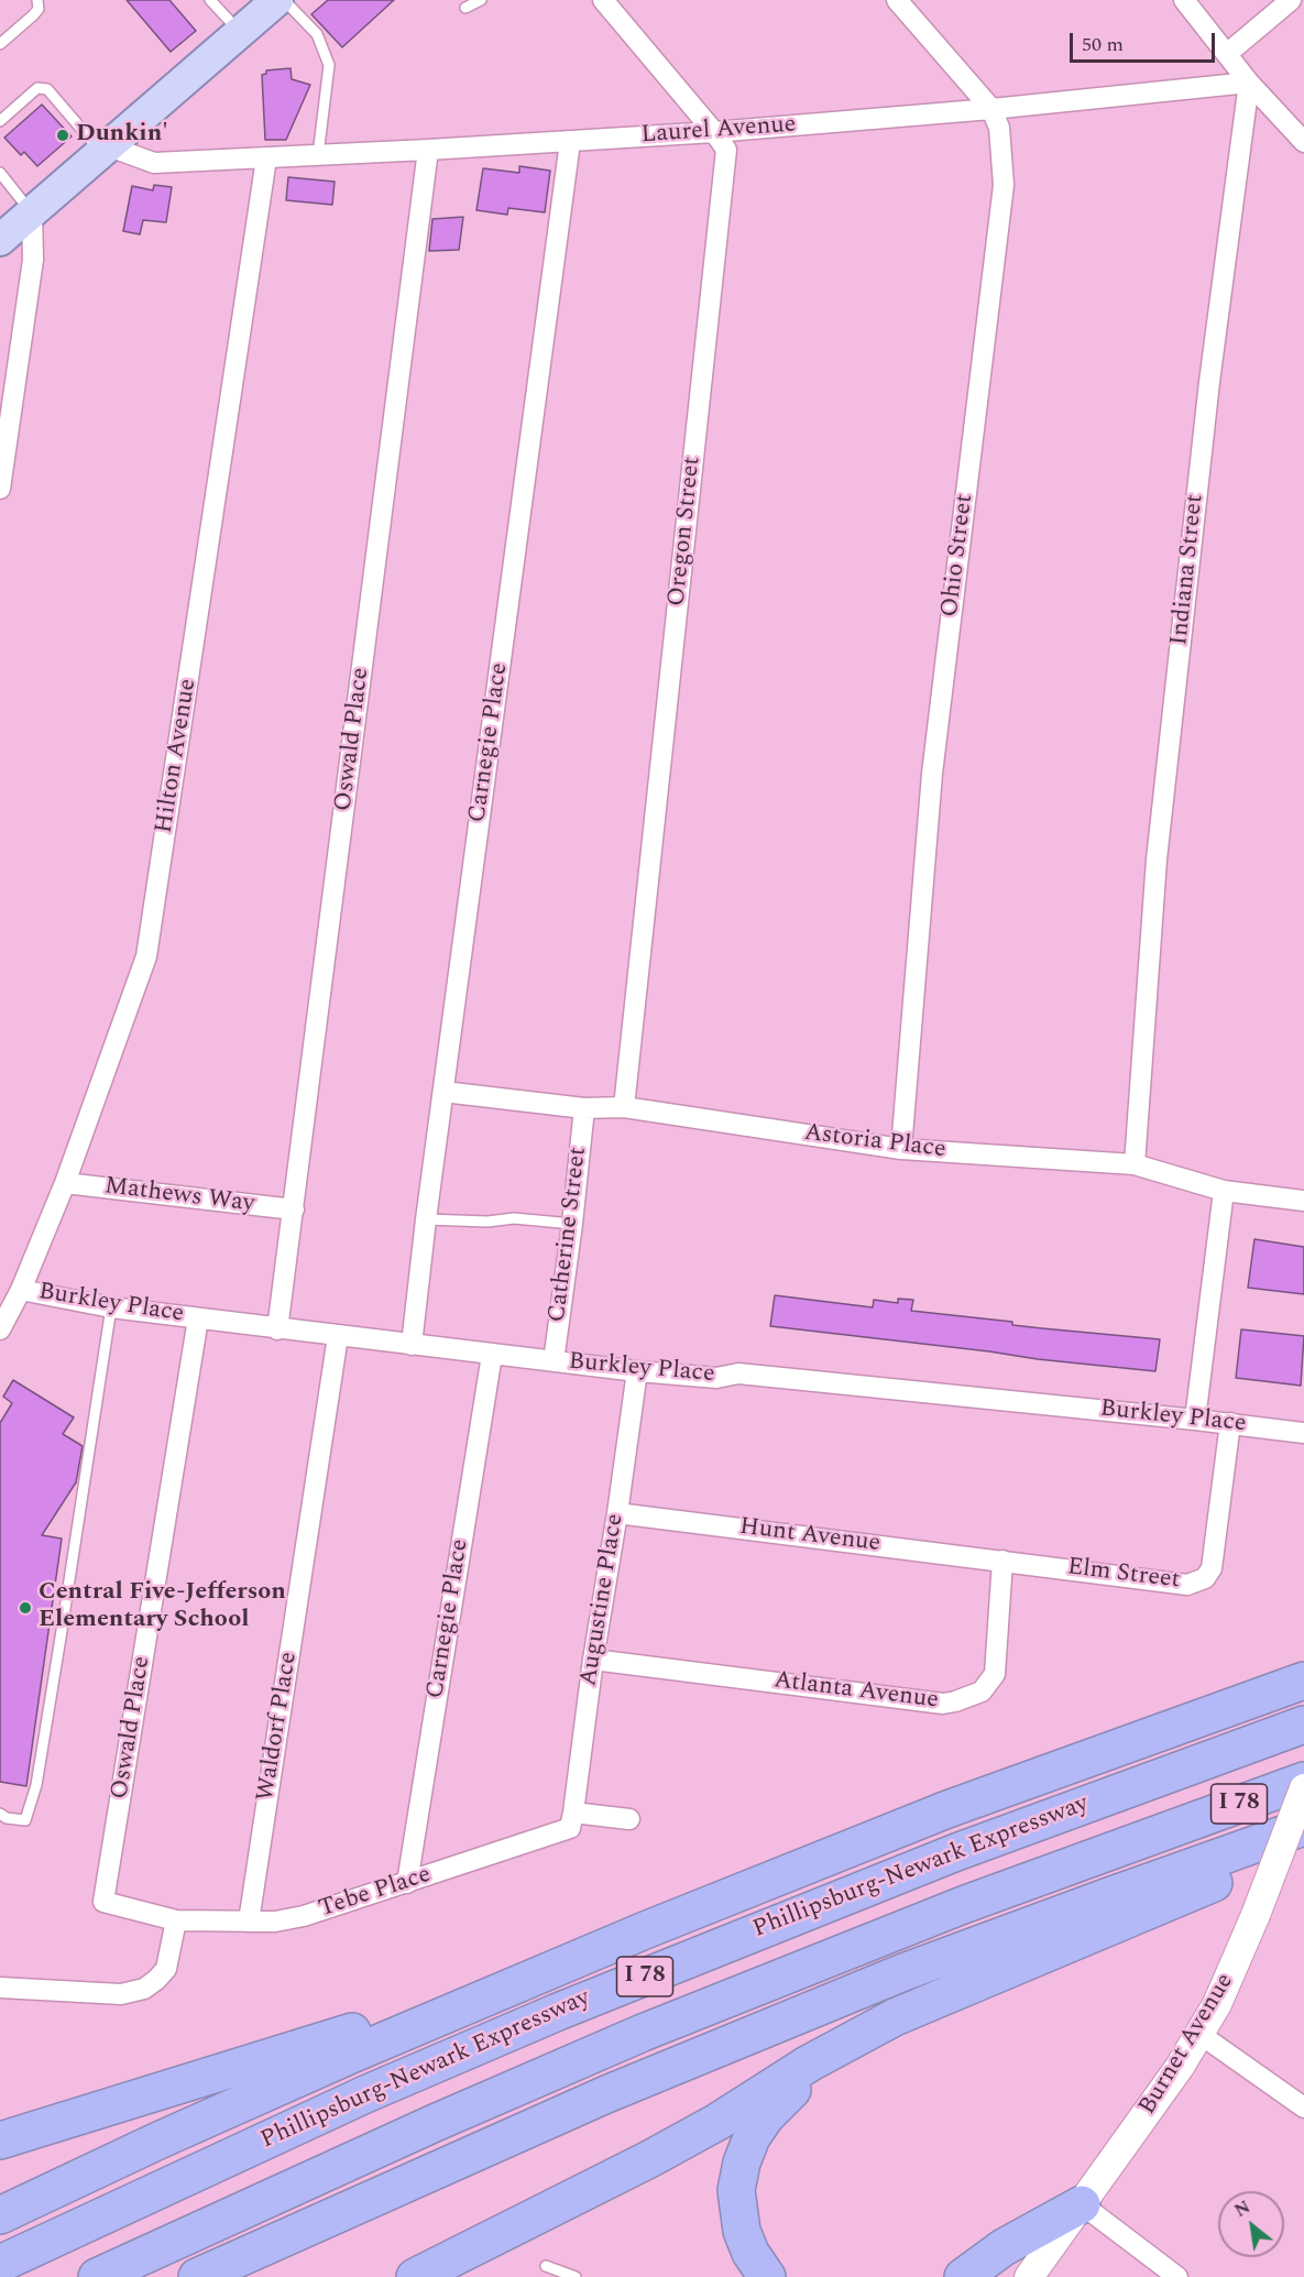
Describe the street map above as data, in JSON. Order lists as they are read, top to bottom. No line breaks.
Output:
{"streets":{"highway":["I 78","Phillipsburg-Newark Expressway"],"street":["Laurel Avenue","Oregon Street","Ohio Street","Indiana Street","Oswald Place","Carnegie Place","Hilton Avenue","Astoria Place","Mathews Way","Catherine Street","Burkley Place","Hunt Avenue","Elm Street","Augustine Place","Atlanta Avenue","Waldorf Place","Tebe Place","Burnet Avenue"]},"crossings":[["Laurel Avenue","Oregon Street"],["Laurel Avenue","Ohio Street"],["Laurel Avenue","Indiana Street"],["Laurel Avenue","Oswald Place"],["Laurel Avenue","Carnegie Place"],["Laurel Avenue","Hilton Avenue"],["Oregon Street","Astoria Place"],["Ohio Street","Astoria Place"],["Indiana Street","Astoria Place"],["Oswald Place","Mathews Way"],["Oswald Place","Burkley Place"],["Oswald Place","Tebe Place"],["Carnegie Place","Astoria Place"],["Carnegie Place","Burkley Place"],["Carnegie Place","Tebe Place"],["Hilton Avenue","Mathews Way"],["Hilton Avenue","Burkley Place"],["Astoria Place","Catherine Street"],["Catherine Street","Burkley Place"],["Burkley Place","Elm Street"],["Burkley Place","Augustine Place"],["Burkley Place","Waldorf Place"],["Hunt Avenue","Elm Street"],["Hunt Avenue","Augustine Place"],["Hunt Avenue","Atlanta Avenue"],["Elm Street","Atlanta Avenue"],["Augustine Place","Atlanta Avenue"],["Augustine Place","Tebe Place"],["Waldorf Place","Tebe Place"]],"places":["Dunkin'","Central Five-Jefferson Elementary School"],"scale_bar":"50 m","north":"top left"}
